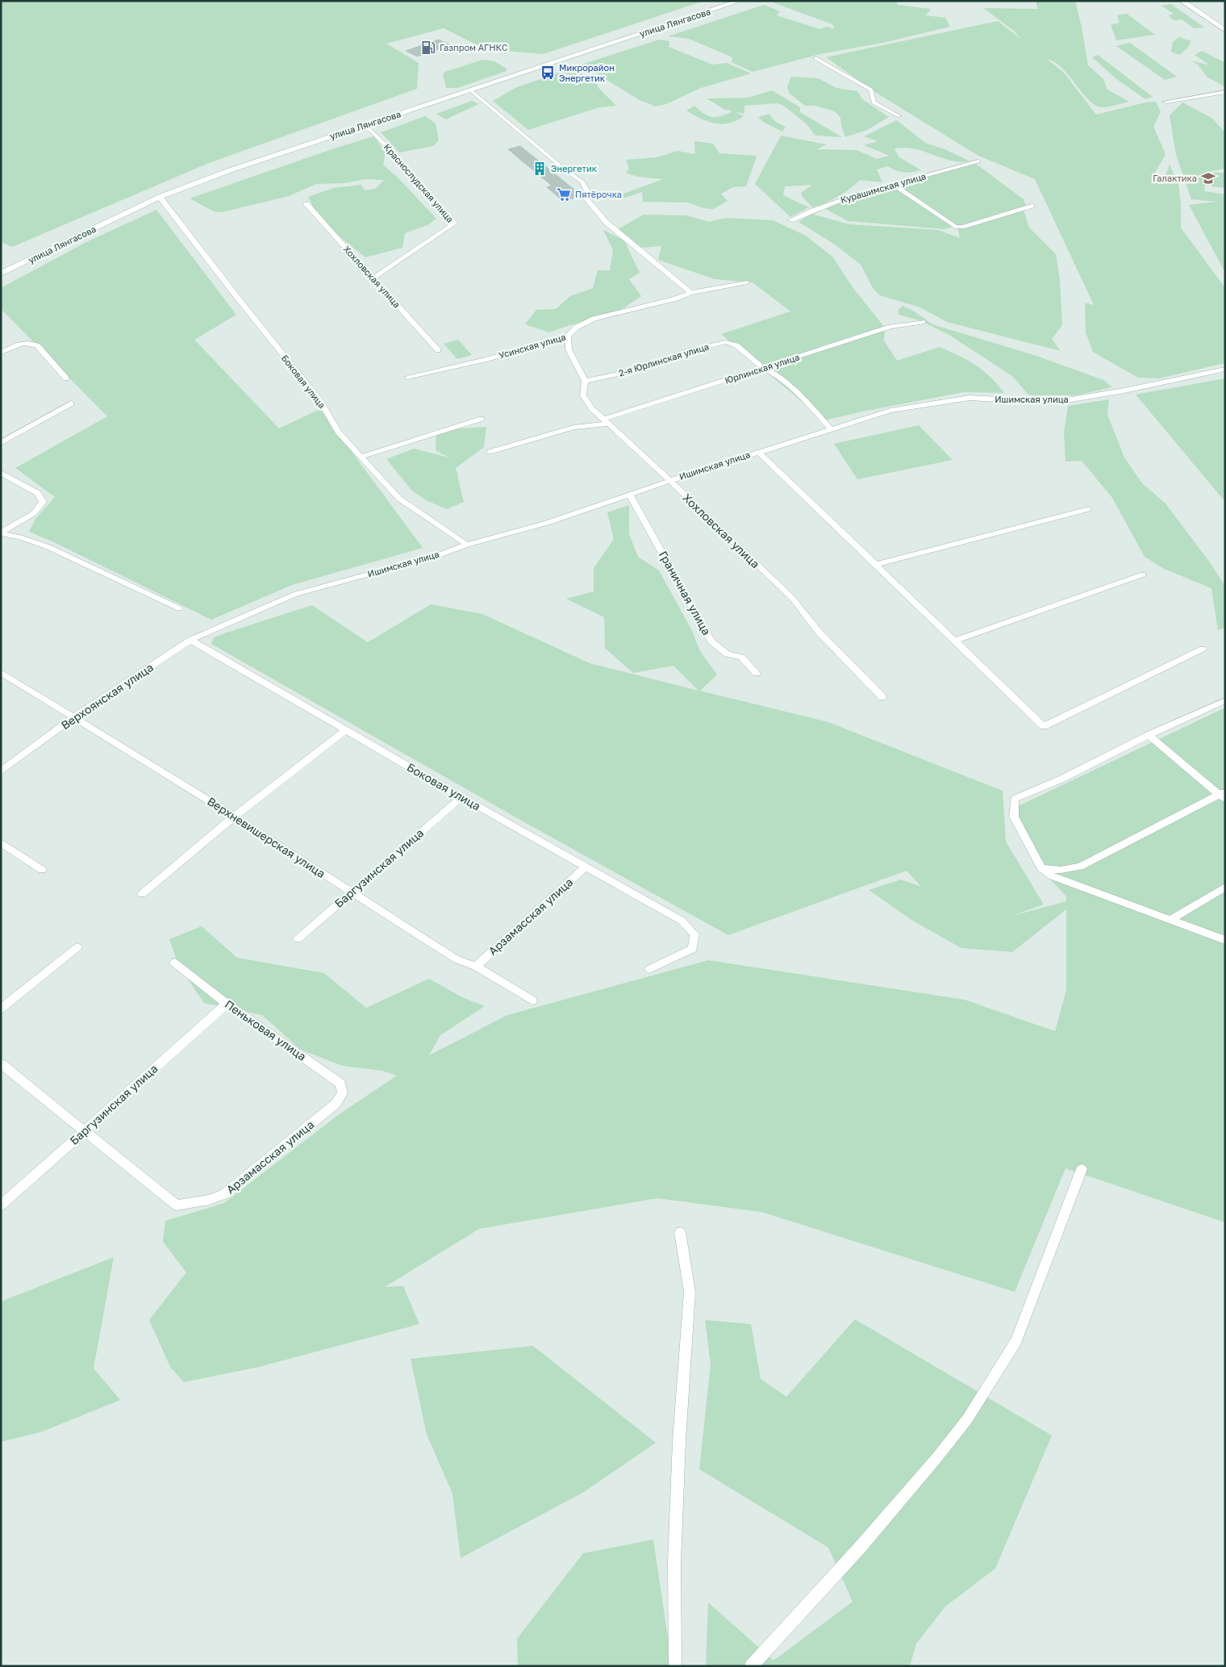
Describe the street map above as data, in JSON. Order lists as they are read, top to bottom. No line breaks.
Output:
{"streets":{"main road":["улица Лянгасова"],"street":["Краснослудская улица","Курашимская улица","Хохловская улица","Усинская улица","2-я Юрлинская улица","Юрлинская улица","Боковая улица","Ишимская улица","Граничная улица","Верхоянская улица","Верхневишерская улица","Баргузинская улица","Арзамасская улица","Пеньковая улица"]},"crossings":[["улица Лянгасова","Краснослудская улица"],["улица Лянгасова","Боковая улица"],["Краснослудская улица","Хохловская улица"],["Хохловская улица","Усинская улица"],["Хохловская улица","2-я Юрлинская улица"],["Хохловская улица","Юрлинская улица"],["Хохловская улица","Ишимская улица"],["2-я Юрлинская улица","Юрлинская улица"],["Боковая улица","Ишимская улица"],["Боковая улица","Верхоянская улица"],["Боковая улица","Баргузинская улица"],["Боковая улица","Арзамасская улица"],["Ишимская улица","Граничная улица"],["Ишимская улица","Верхоянская улица"],["Верхоянская улица","Верхневишерская улица"],["Верхневишерская улица","Баргузинская улица"],["Верхневишерская улица","Арзамасская улица"],["Баргузинская улица","Арзамасская улица"],["Баргузинская улица","Пеньковая улица"],["Арзамасская улица","Пеньковая улица"]],"places":{"fuel station":["Газпром АГНКС"],"bus stop":["Микрорайон Энергетик"],"building":["Энергетик"],"school or university":["Галактика"],"supermarket":["Пятёрочка"]}}
